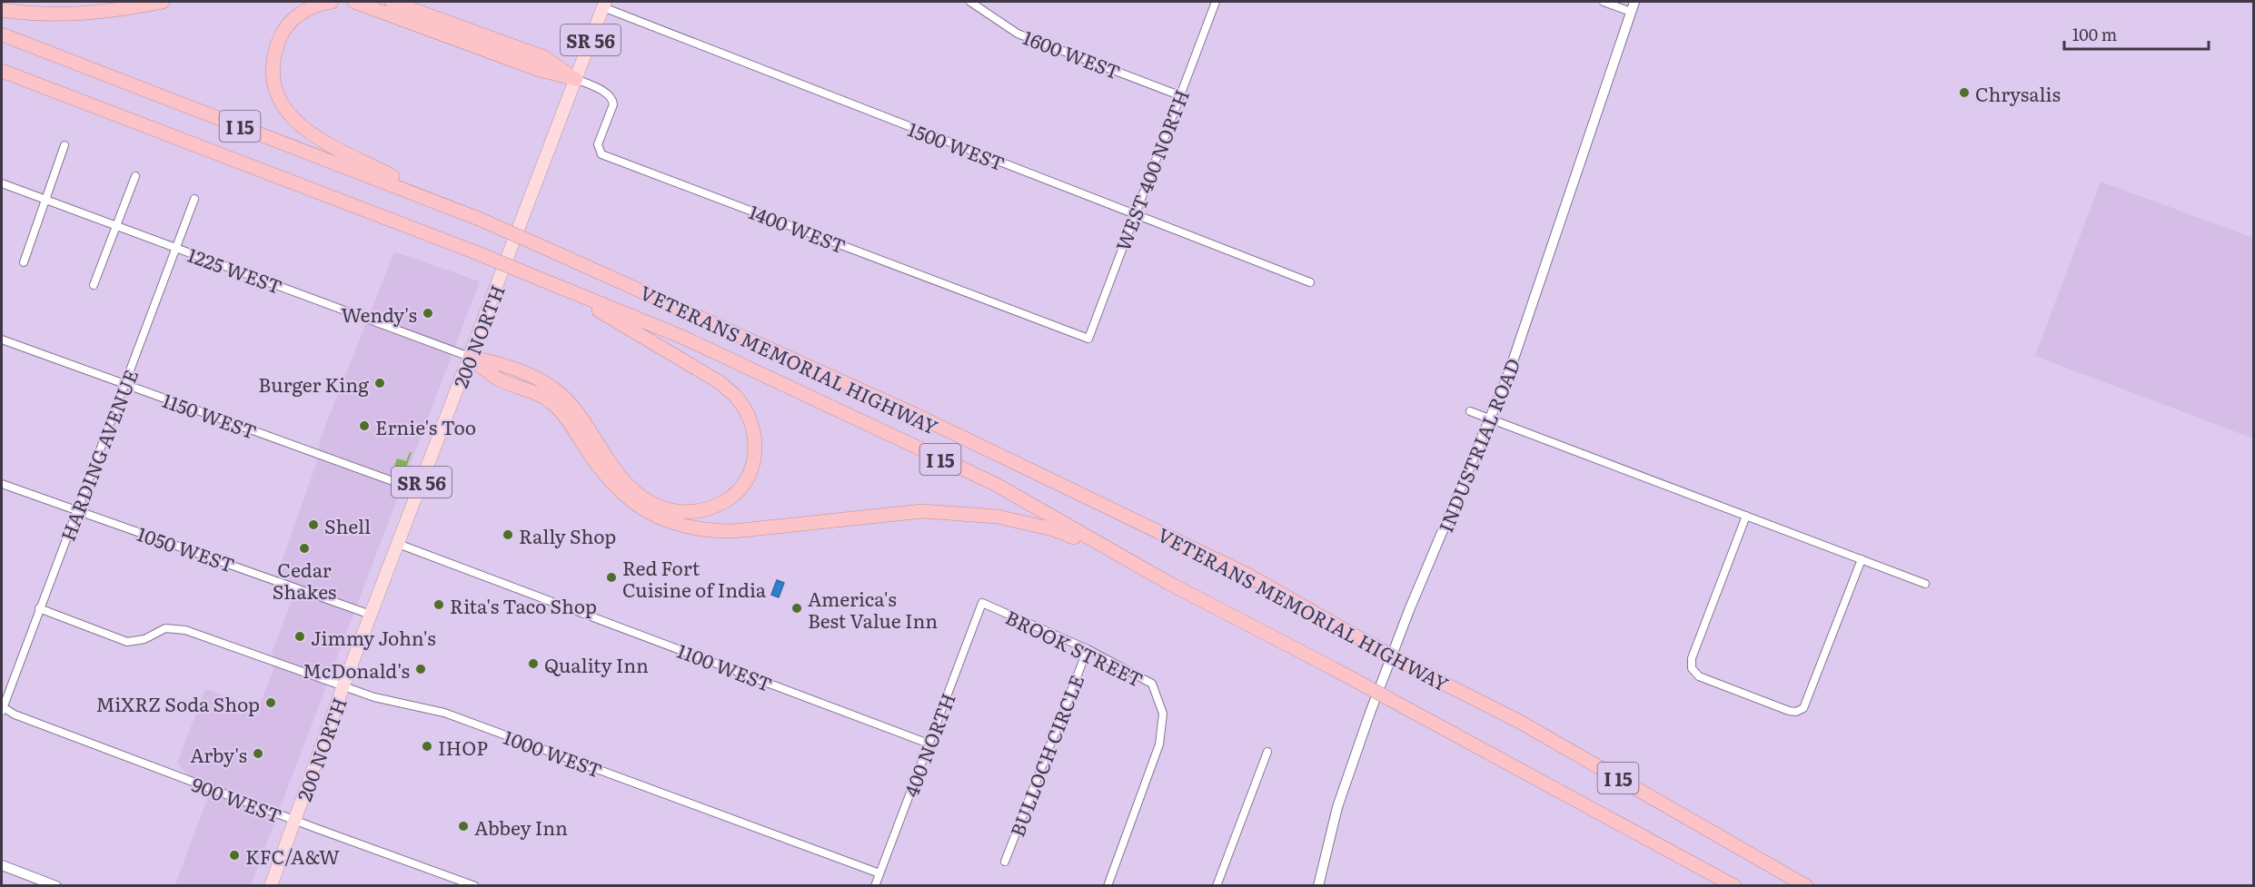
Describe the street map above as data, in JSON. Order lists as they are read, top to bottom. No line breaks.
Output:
{"streets":{"highway":["I 15","VETERANS MEMORIAL HIGHWAY"],"main road":["SR 56","200 NORTH"],"street":["1600 WEST","1500 WEST","WEST 400 NORTH","1400 WEST","1225 WEST","1150 WEST","INDUSTRIAL ROAD","HARDING AVENUE","1050 WEST","BROOK STREET","1100 WEST","400 NORTH","1000 WEST","BULLOCH CIRCLE","900 WEST"]},"crossings":[["1600 WEST","WEST 400 NORTH"],["1500 WEST","WEST 400 NORTH"],["1500 WEST","200 NORTH"],["WEST 400 NORTH","1400 WEST"],["1400 WEST","200 NORTH"],["1225 WEST","200 NORTH"],["1225 WEST","HARDING AVENUE"],["200 NORTH","1150 WEST"],["200 NORTH","1050 WEST"],["200 NORTH","1100 WEST"],["200 NORTH","1000 WEST"],["200 NORTH","900 WEST"],["1150 WEST","HARDING AVENUE"],["HARDING AVENUE","1050 WEST"],["HARDING AVENUE","1000 WEST"],["HARDING AVENUE","900 WEST"],["BROOK STREET","400 NORTH"],["BROOK STREET","BULLOCH CIRCLE"],["1100 WEST","400 NORTH"],["400 NORTH","1000 WEST"]],"places":["Chrysalis","Wendy's","Burger King","Ernie's Too","Shell","Rally Shop","Cedar Shakes","Red Fort Cuisine of India","Rita's Taco Shop","America's Best Value Inn","Jimmy John's","Quality Inn","McDonald's","MiXRZ Soda Shop","IHOP","Arby's","Abbey Inn","KFC/A&W"],"scale_bar":"100 m"}
